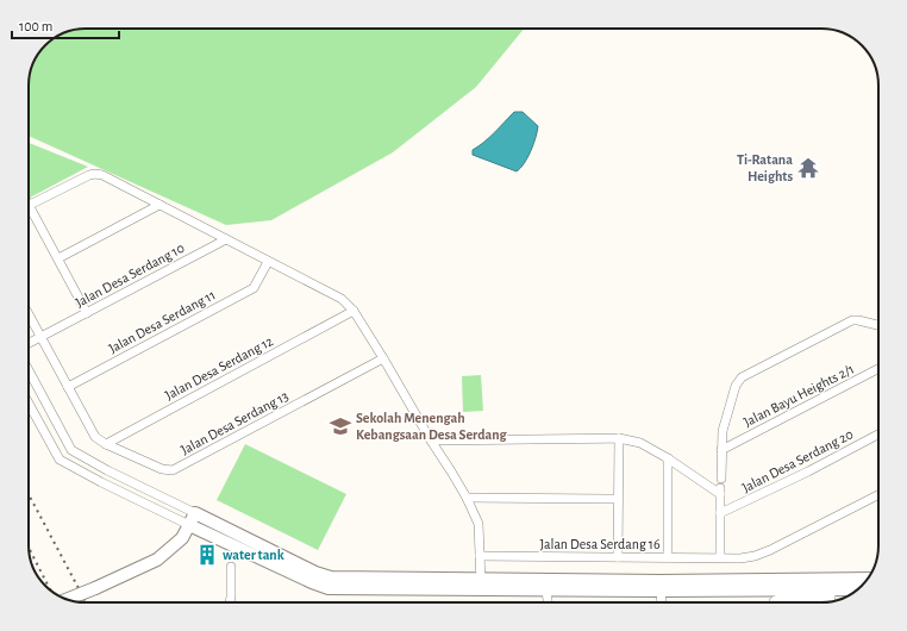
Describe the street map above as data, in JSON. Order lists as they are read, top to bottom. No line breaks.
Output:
{"streets":{"street":["Jalan Desa Serdang 10","Jalan Desa Serdang 11","Jalan Desa Serdang 12","Jalan Bayu Heights 2/1","Jalan Desa Serdang 13","Jalan Desa Serdang 20","Jalan Desa Serdang 16"]},"crossings":[["Jalan Desa Serdang 11","Jalan Desa Serdang 13"],["Jalan Desa Serdang 12","Jalan Desa Serdang 13"]],"places":{"temple":["Ti-Ratana Heights"],"school or university":["Sekolah Menengah Kebangsaan Desa Serdang"],"building":["water tank"]},"scale_bar":"100 m"}
